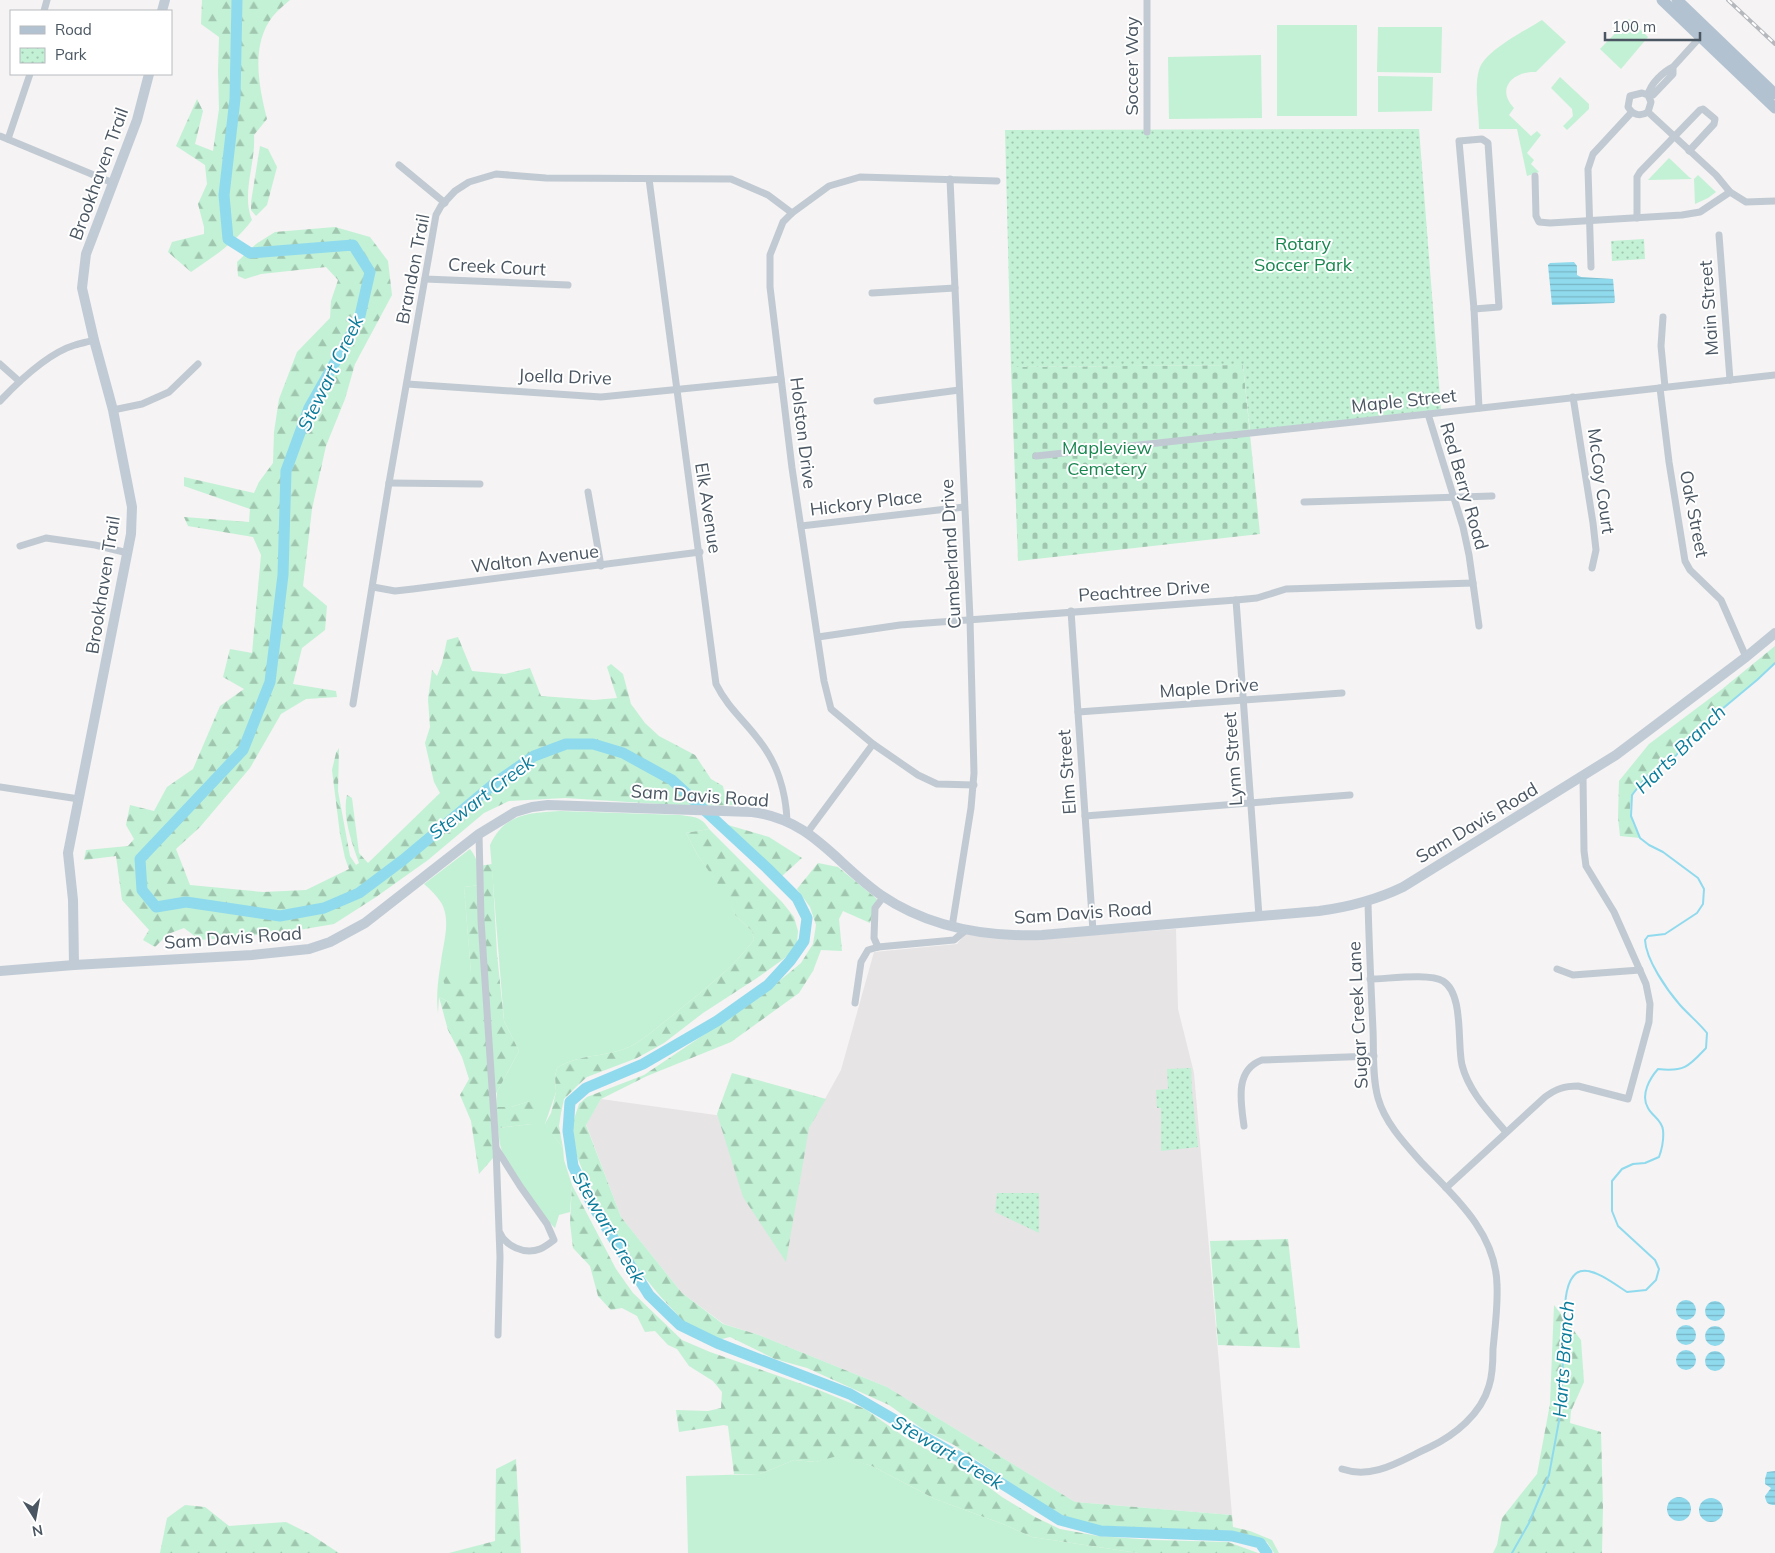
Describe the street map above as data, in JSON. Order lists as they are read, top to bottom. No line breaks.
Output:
{"streets":{"street":["Soccer Way","Brookhaven Trail","Creek Court","Brandon Trail","Main Street","Joella Drive","Maple Street","Holston Drive","McCoy Court","Red Berry Road","Hickory Place","Elk Avenue","Oak Street","Cumberland Drive","Walton Avenue","Peachtree Drive","Maple Drive","Lynn Street","Elm Street","Sam Davis Road","Sugar Creek Lane"]},"crossings":[["Brookhaven Trail","Sam Davis Road"],["Creek Court","Brandon Trail"],["Brandon Trail","Joella Drive"],["Brandon Trail","Holston Drive"],["Brandon Trail","Elk Avenue"],["Brandon Trail","Walton Avenue"],["Main Street","Maple Street"],["Joella Drive","Holston Drive"],["Joella Drive","Elk Avenue"],["Maple Street","McCoy Court"],["Maple Street","Red Berry Road"],["Maple Street","Oak Street"],["Holston Drive","Hickory Place"],["Holston Drive","Cumberland Drive"],["Holston Drive","Peachtree Drive"],["Red Berry Road","Peachtree Drive"],["Hickory Place","Cumberland Drive"],["Elk Avenue","Walton Avenue"],["Elk Avenue","Sam Davis Road"],["Oak Street","Sam Davis Road"],["Cumberland Drive","Peachtree Drive"],["Cumberland Drive","Sam Davis Road"],["Peachtree Drive","Lynn Street"],["Peachtree Drive","Elm Street"],["Maple Drive","Lynn Street"],["Maple Drive","Elm Street"],["Lynn Street","Sam Davis Road"],["Elm Street","Sam Davis Road"],["Sam Davis Road","Sugar Creek Lane"]],"water":["Stewart Creek","Harts Branch"],"parks":["Rotary Soccer Park","Mapleview Cemetery"],"legend":["Road","Park"],"scale_bar":"100 m","north":"bottom"}
